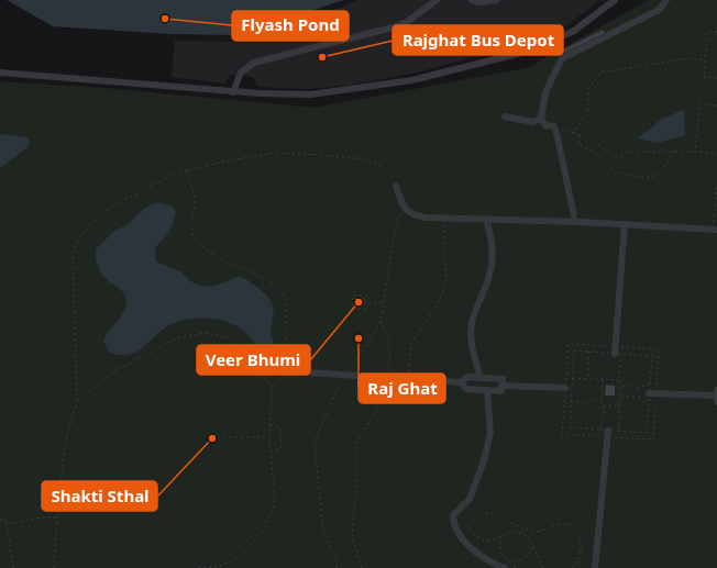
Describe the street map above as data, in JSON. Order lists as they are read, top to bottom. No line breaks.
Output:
{"places":["Flyash Pond","Rajghat Bus Depot","Veer Bhumi","Raj Ghat","Shakti Sthal"]}
